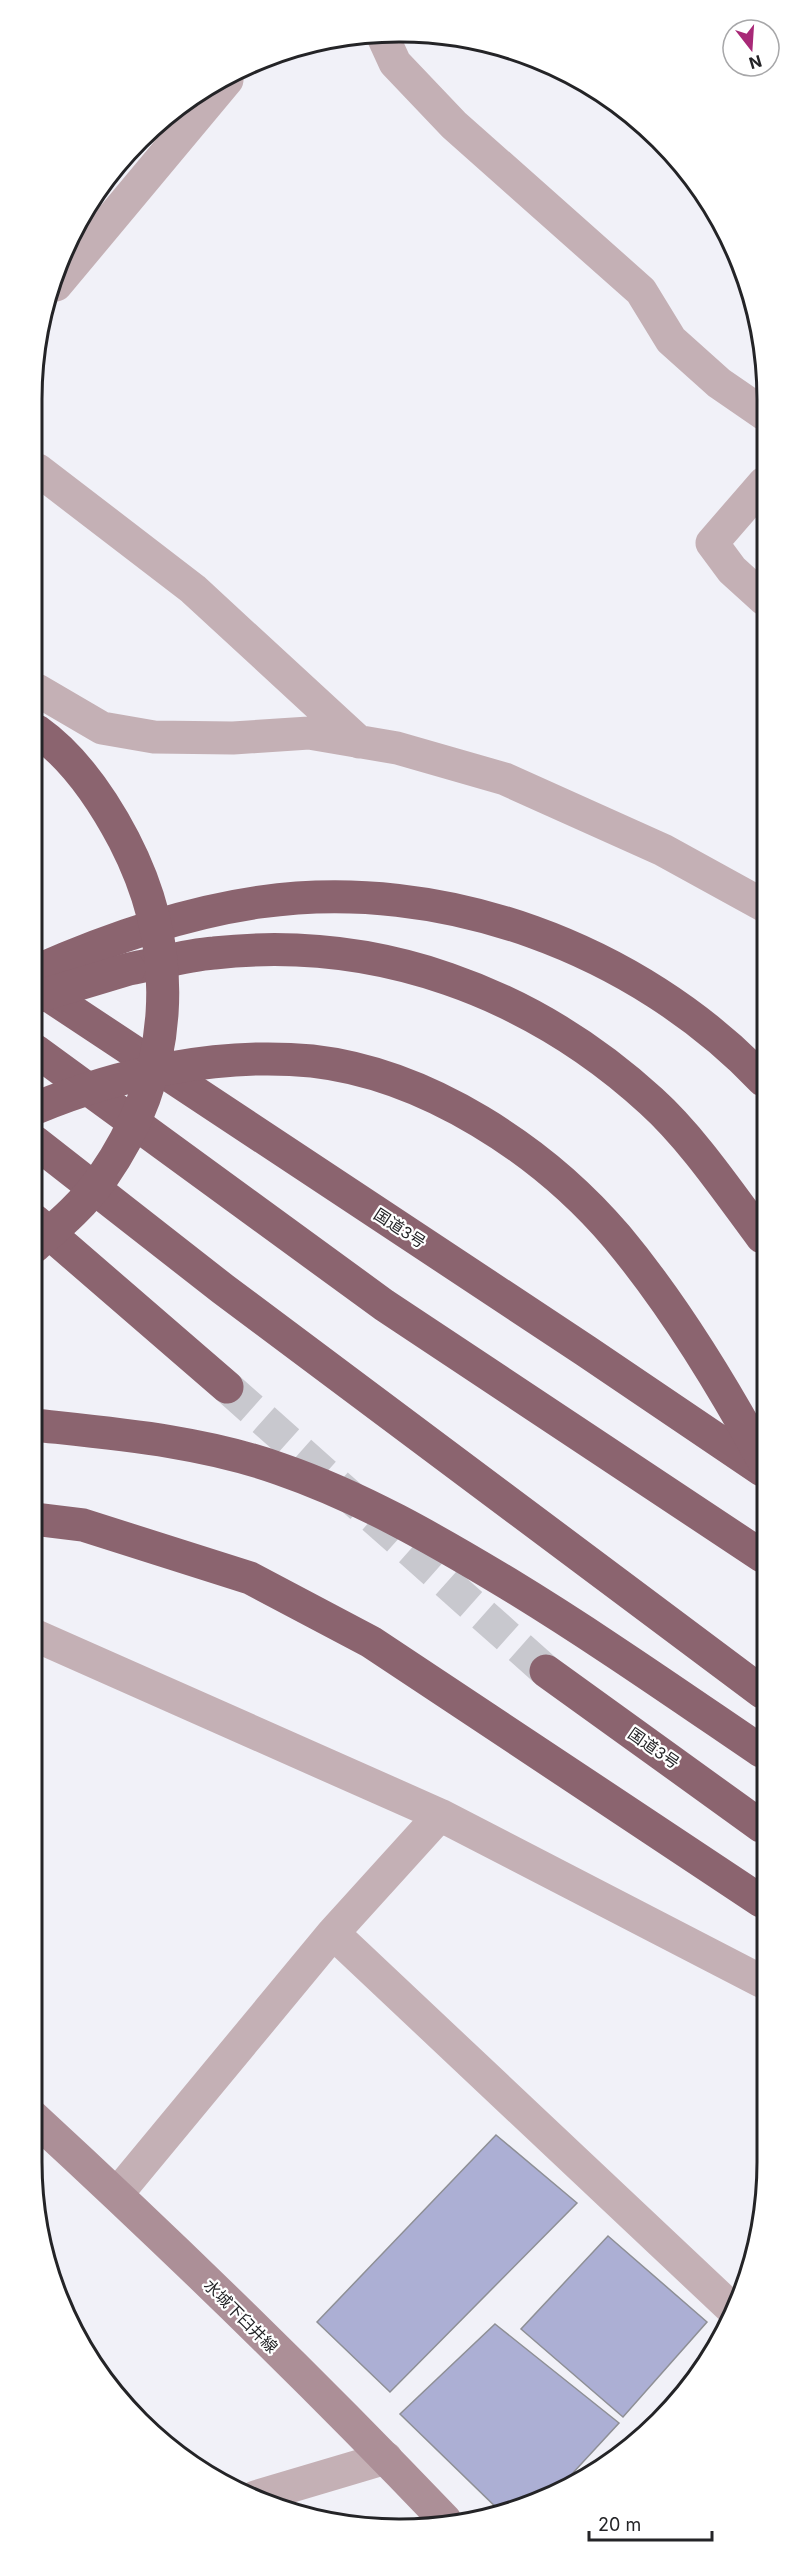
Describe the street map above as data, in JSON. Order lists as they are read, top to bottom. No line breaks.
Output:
{"streets":{"highway":["国道3号"],"main road":["水城下臼井線"]},"scale_bar":"20 m","north":"bottom"}
